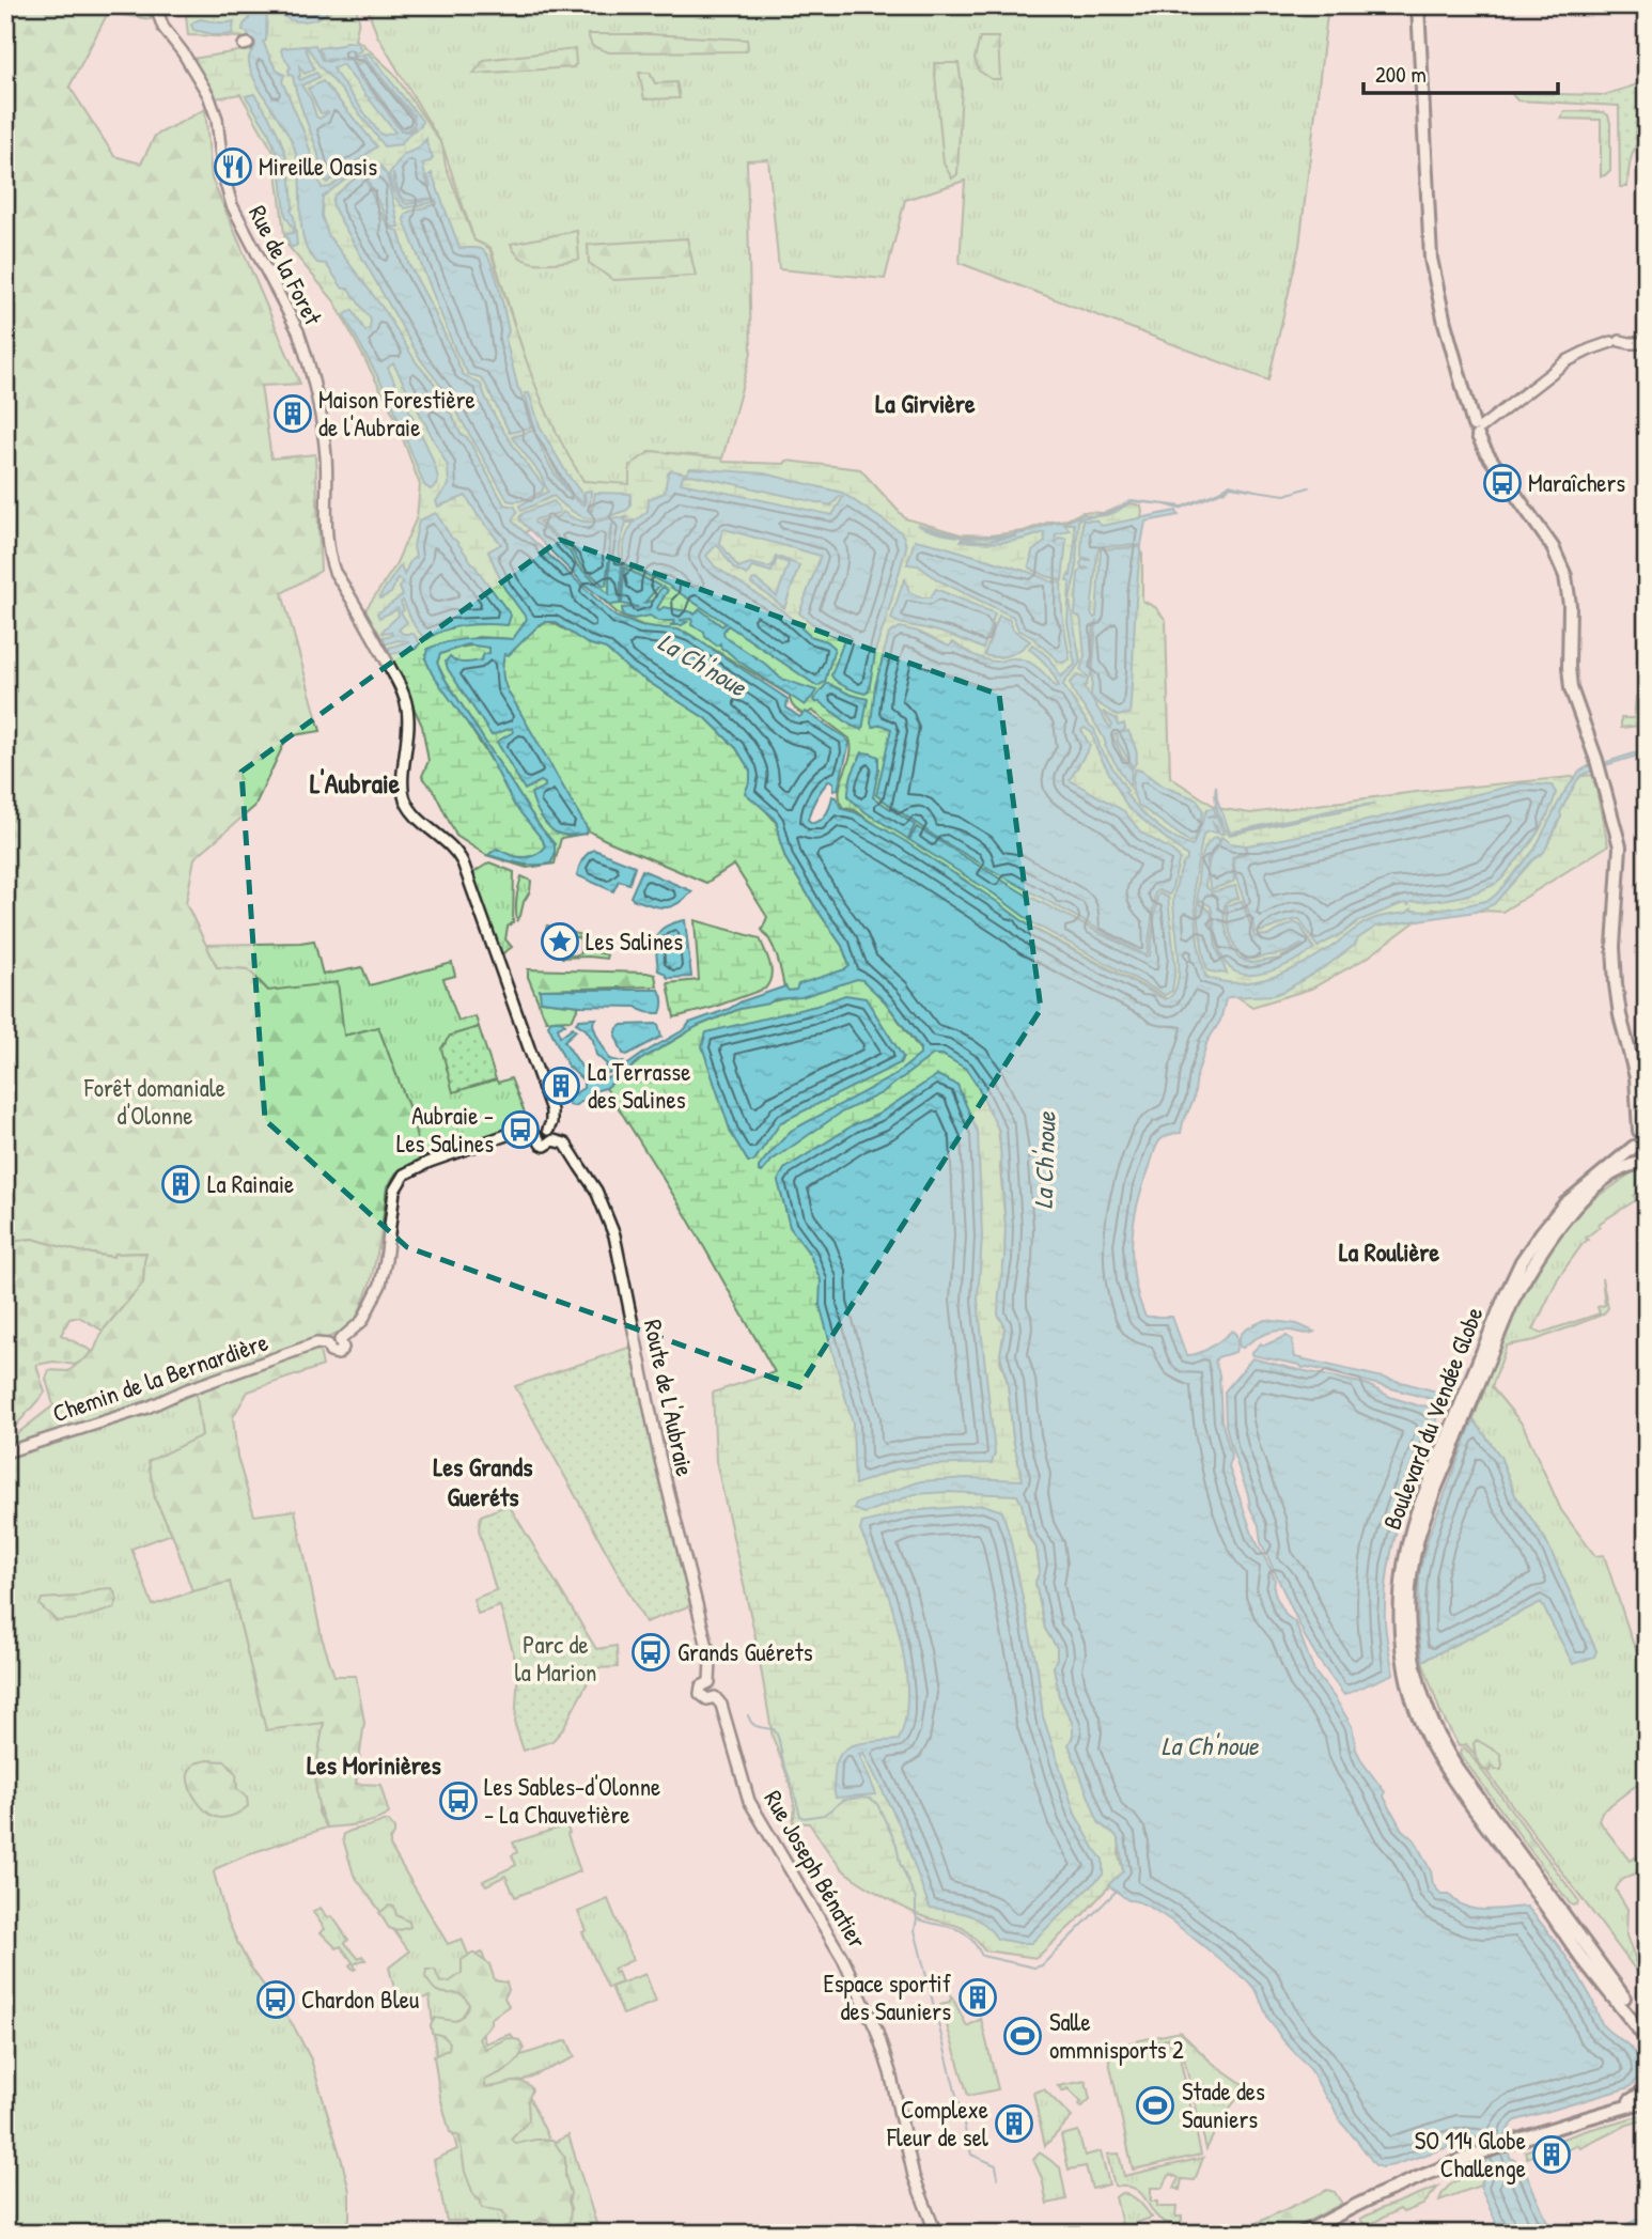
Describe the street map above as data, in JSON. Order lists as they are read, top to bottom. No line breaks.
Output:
{"streets":{"main road":["Boulevard du Vendée Globe"],"street":["Rue de la Foret","Chemin de la Bernardière","Route de L'Aubraie","Rue Joseph Bénatier"]},"crossings":[["Rue de la Foret","Chemin de la Bernardière"],["Rue de la Foret","Route de L'Aubraie"],["Chemin de la Bernardière","Route de L'Aubraie"],["Route de L'Aubraie","Rue Joseph Bénatier"]],"districts":["La Girvière","L'Aubraie","La Roulière","Les Grands Gueréts","Les Morinières"],"water":["La Ch'noue"],"parks":["Forêt domaniale d'Olonne","Parc de la Marion"],"places":{"restaurant":["Mireille Oasis"],"building":["Maison Forestière de l'Aubraie","La Terrasse des Salines","La Rainaie","Espace sportif des Sauniers","Complexe Fleur de sel","SO 114 Globe Challenge"],"bus stop":["Maraîchers","Aubraie - Les Salines","Grands Guérets","Les Sables-d'Olonne - La Chauvetière","Chardon Bleu"],"place":["Les Salines"],"sports":["Salle ommnisports 2","Stade des Sauniers"]},"scale_bar":"200 m"}
